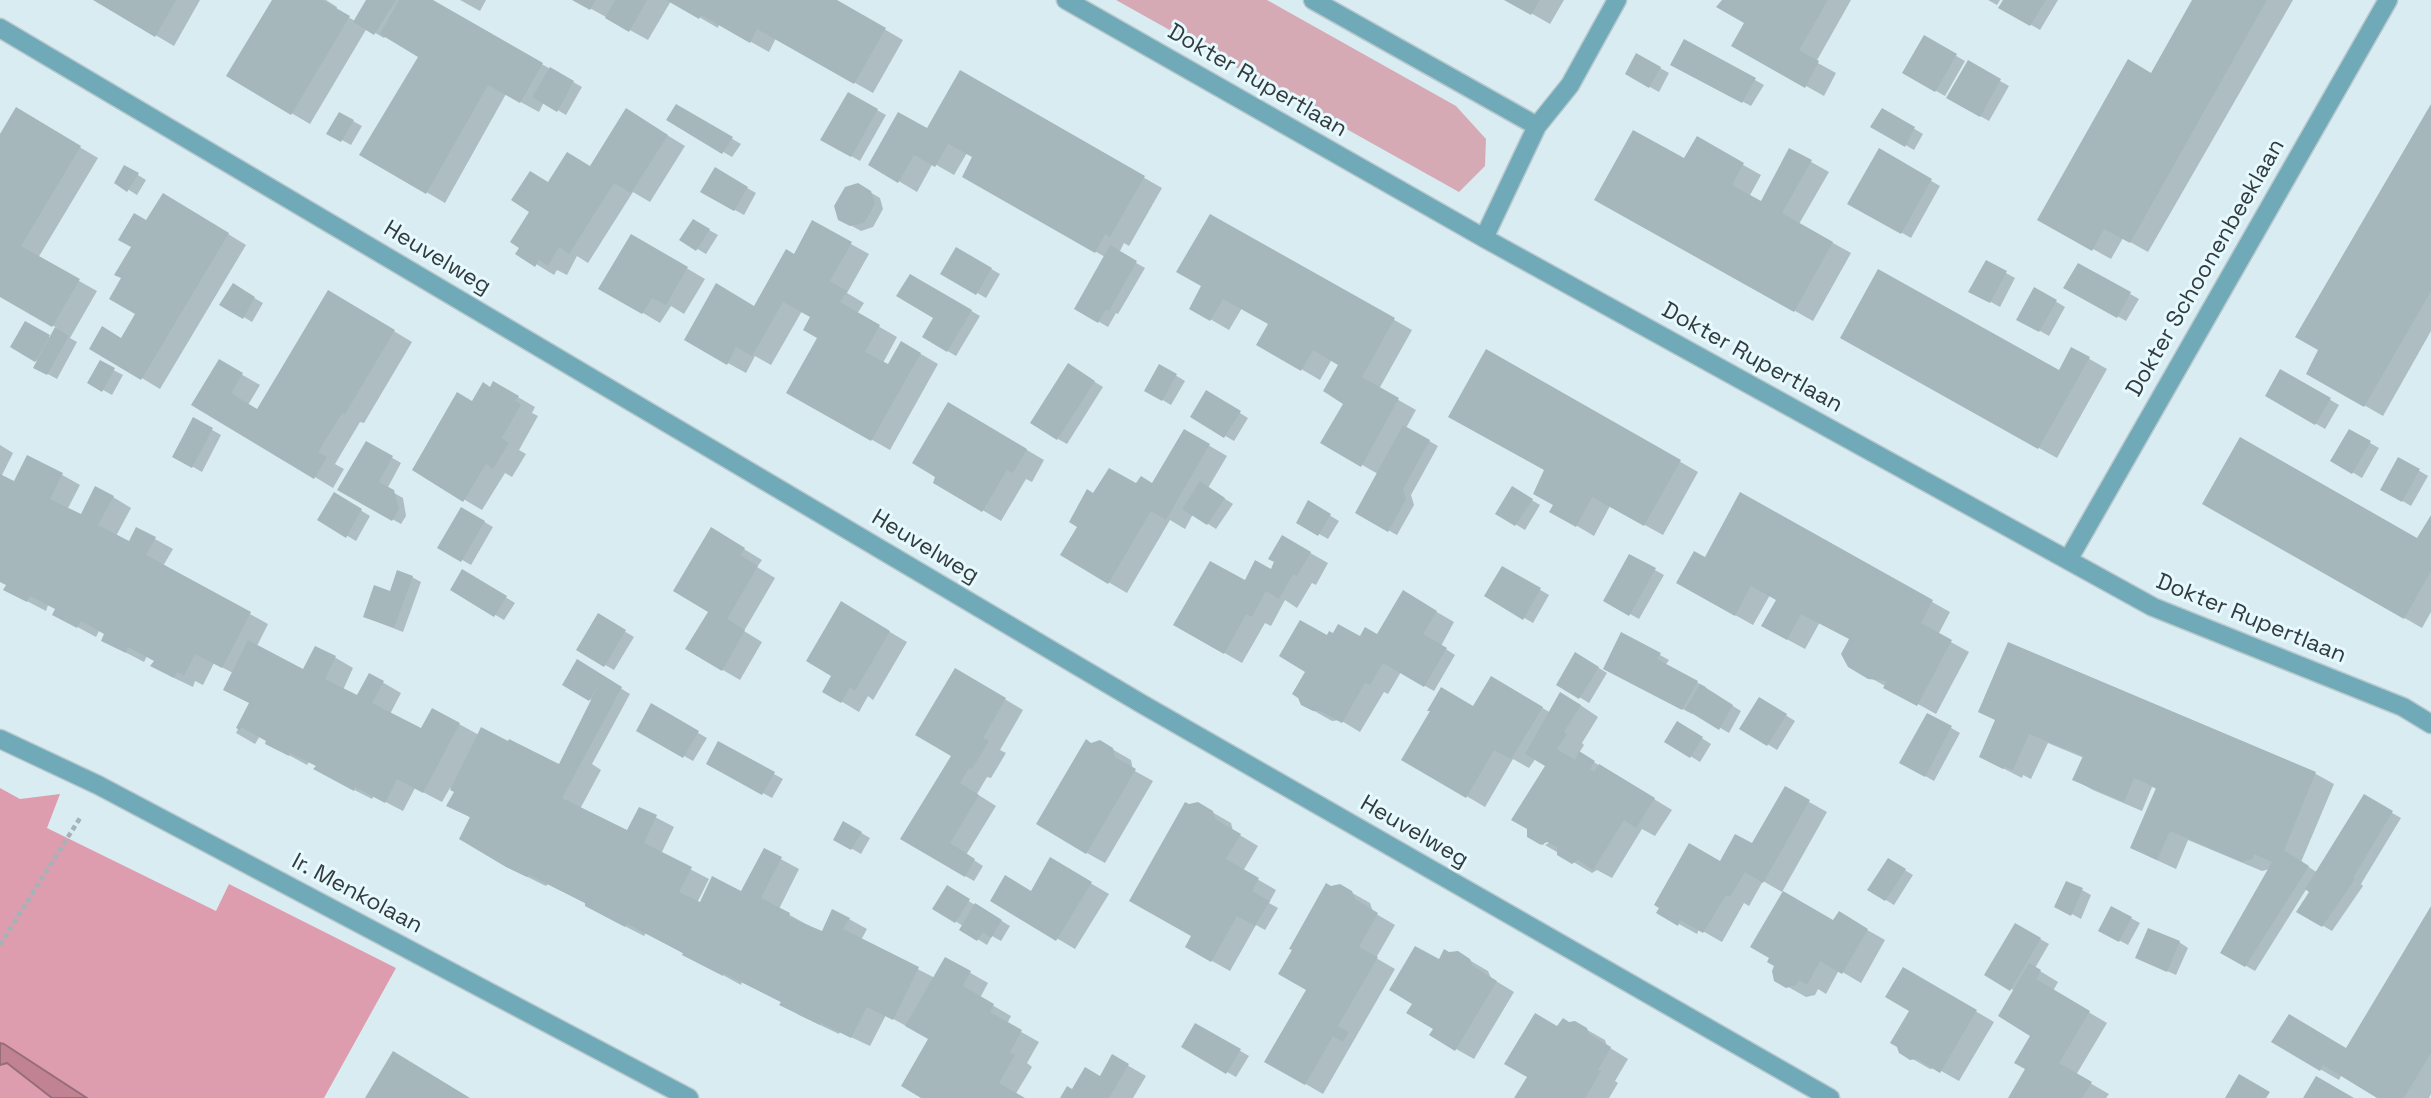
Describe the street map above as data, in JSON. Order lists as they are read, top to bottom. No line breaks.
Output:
{"streets":{"street":["Dokter Rupertlaan","Heuvelweg","Dokter Schoonenbeeklaan","Ir. Menkolaan"]},"crossings":[["Dokter Rupertlaan","Dokter Schoonenbeeklaan"]]}
